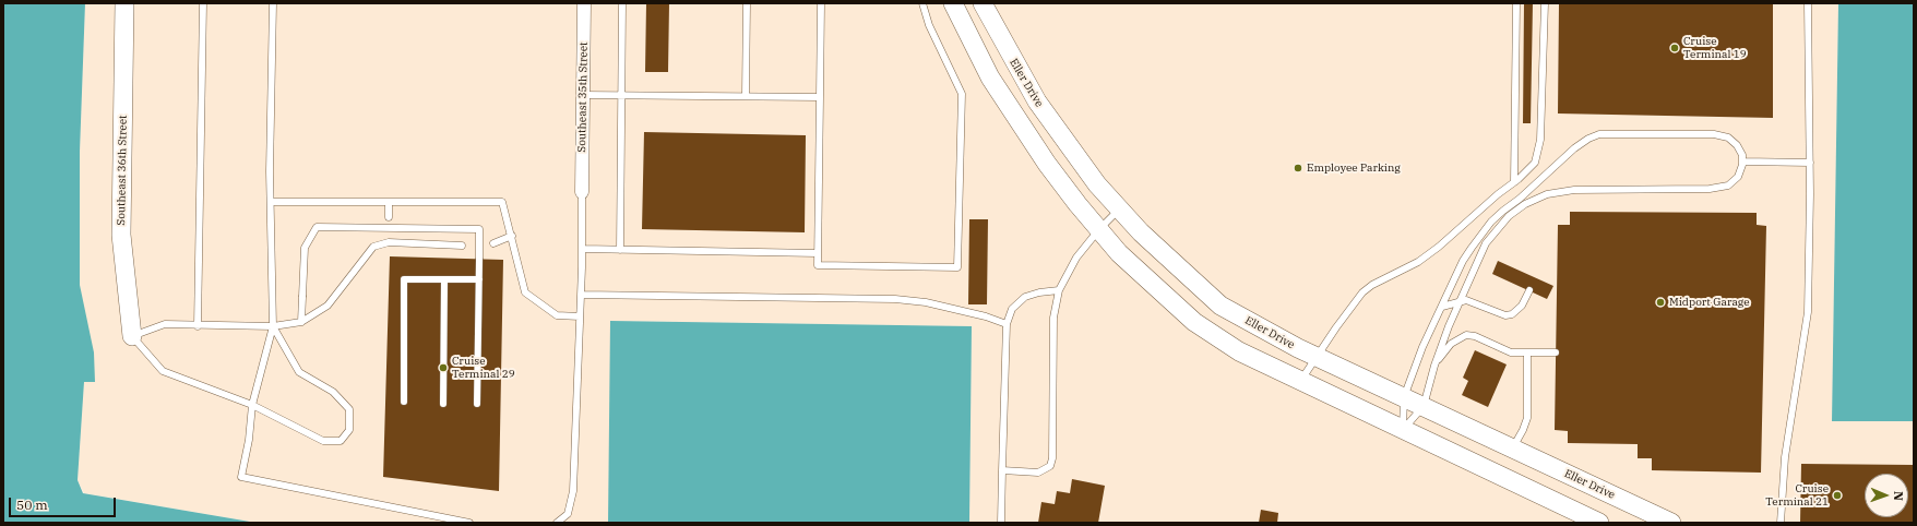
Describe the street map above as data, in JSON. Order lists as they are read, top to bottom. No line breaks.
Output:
{"streets":{"street":["Eller Drive","Southeast 35th Street","Southeast 36th Street"]},"places":["Cruise Terminal 19","Employee Parking","Midport Garage","Cruise Terminal 29","Cruise Terminal 21"],"scale_bar":"50 m","north":"right"}
